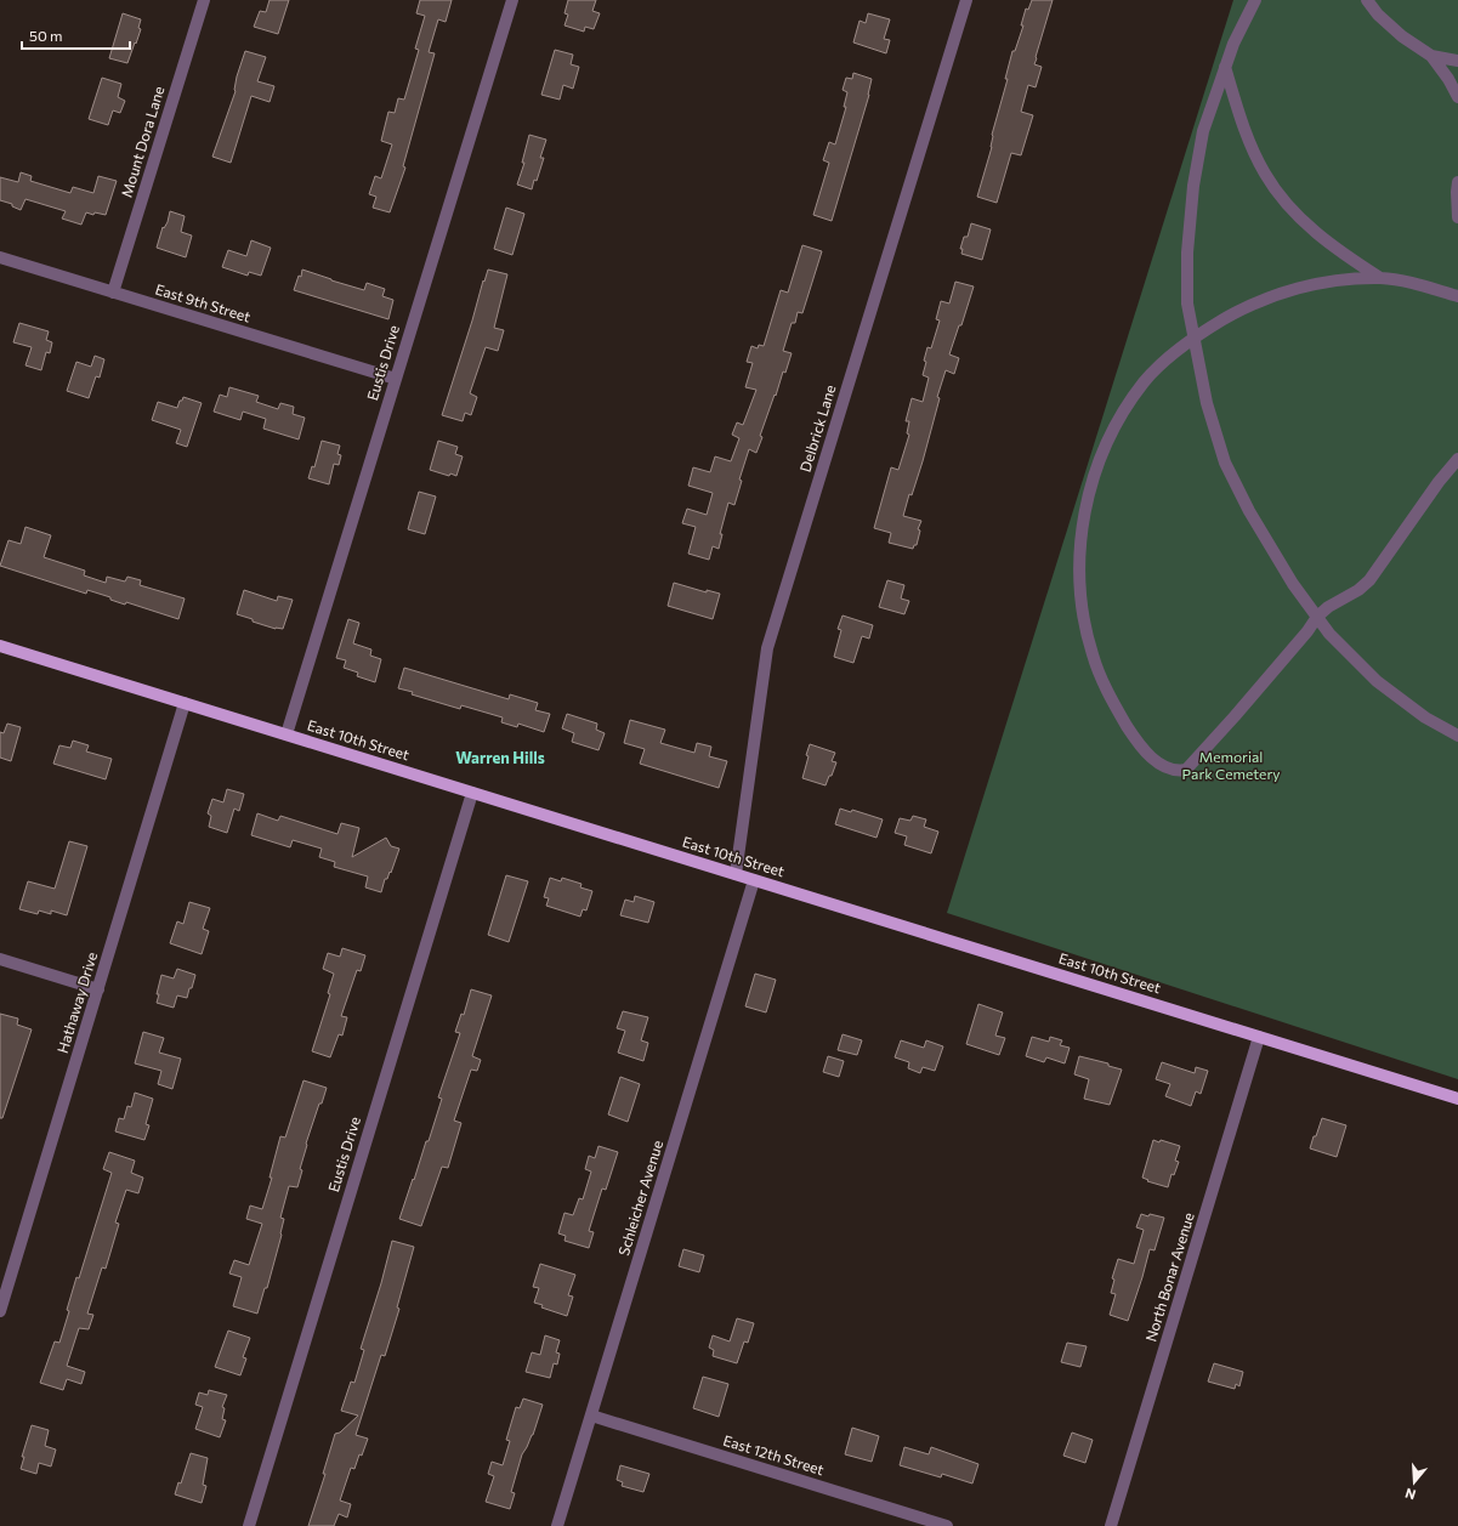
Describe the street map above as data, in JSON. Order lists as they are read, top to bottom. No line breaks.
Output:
{"streets":{"main road":["East 10th Street"],"street":["Mount Dora Lane","East 9th Street","Eustis Drive","Delbrick Lane","Hathaway Drive","Schleicher Avenue","North Bonar Avenue","East 12th Street"]},"crossings":[["Mount Dora Lane","East 9th Street"],["East 9th Street","Eustis Drive"],["Eustis Drive","East 10th Street"],["Delbrick Lane","East 10th Street"],["East 10th Street","Hathaway Drive"],["East 10th Street","Schleicher Avenue"],["East 10th Street","North Bonar Avenue"],["Schleicher Avenue","East 12th Street"]],"districts":["Warren Hills"],"parks":["Memorial Park Cemetery"],"scale_bar":"50 m","north":"bottom"}
